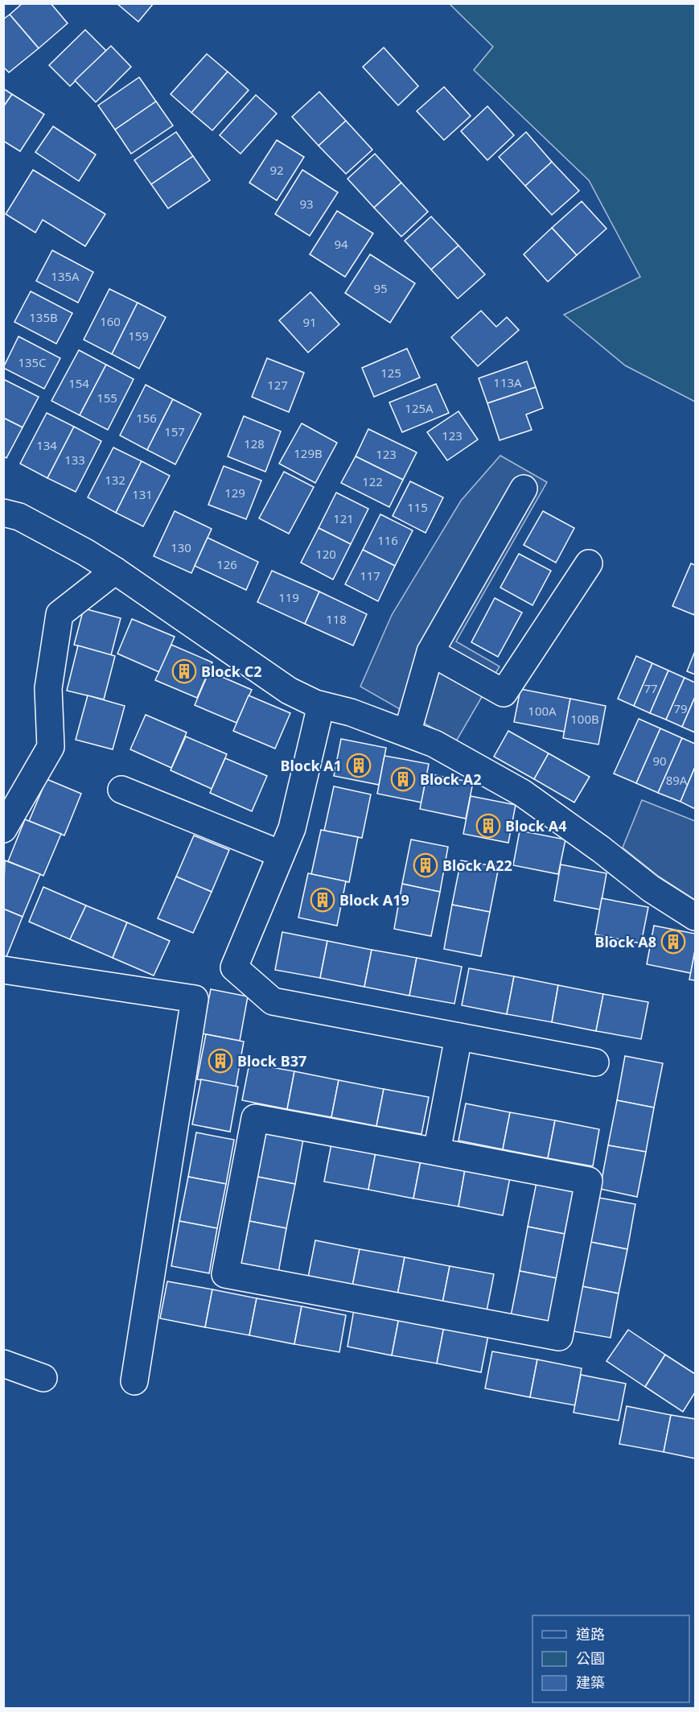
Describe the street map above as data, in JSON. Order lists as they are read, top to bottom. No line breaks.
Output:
{"places":{"building":["Block C2","Block A1","Block A2","Block A4","Block A22","Block A19","Block A8","Block B37"]},"house_numbers":["92","93","94","135A","95","135B","160","91","159","135C","125","113A","154","127","155","125A","156","157","123","128","134","129B","123","133","132","122","129","131","115","121","116","130","120","126","117","119","118","77","79","100A","100B","90","89A"],"legend":["道路","公園","建築"]}
